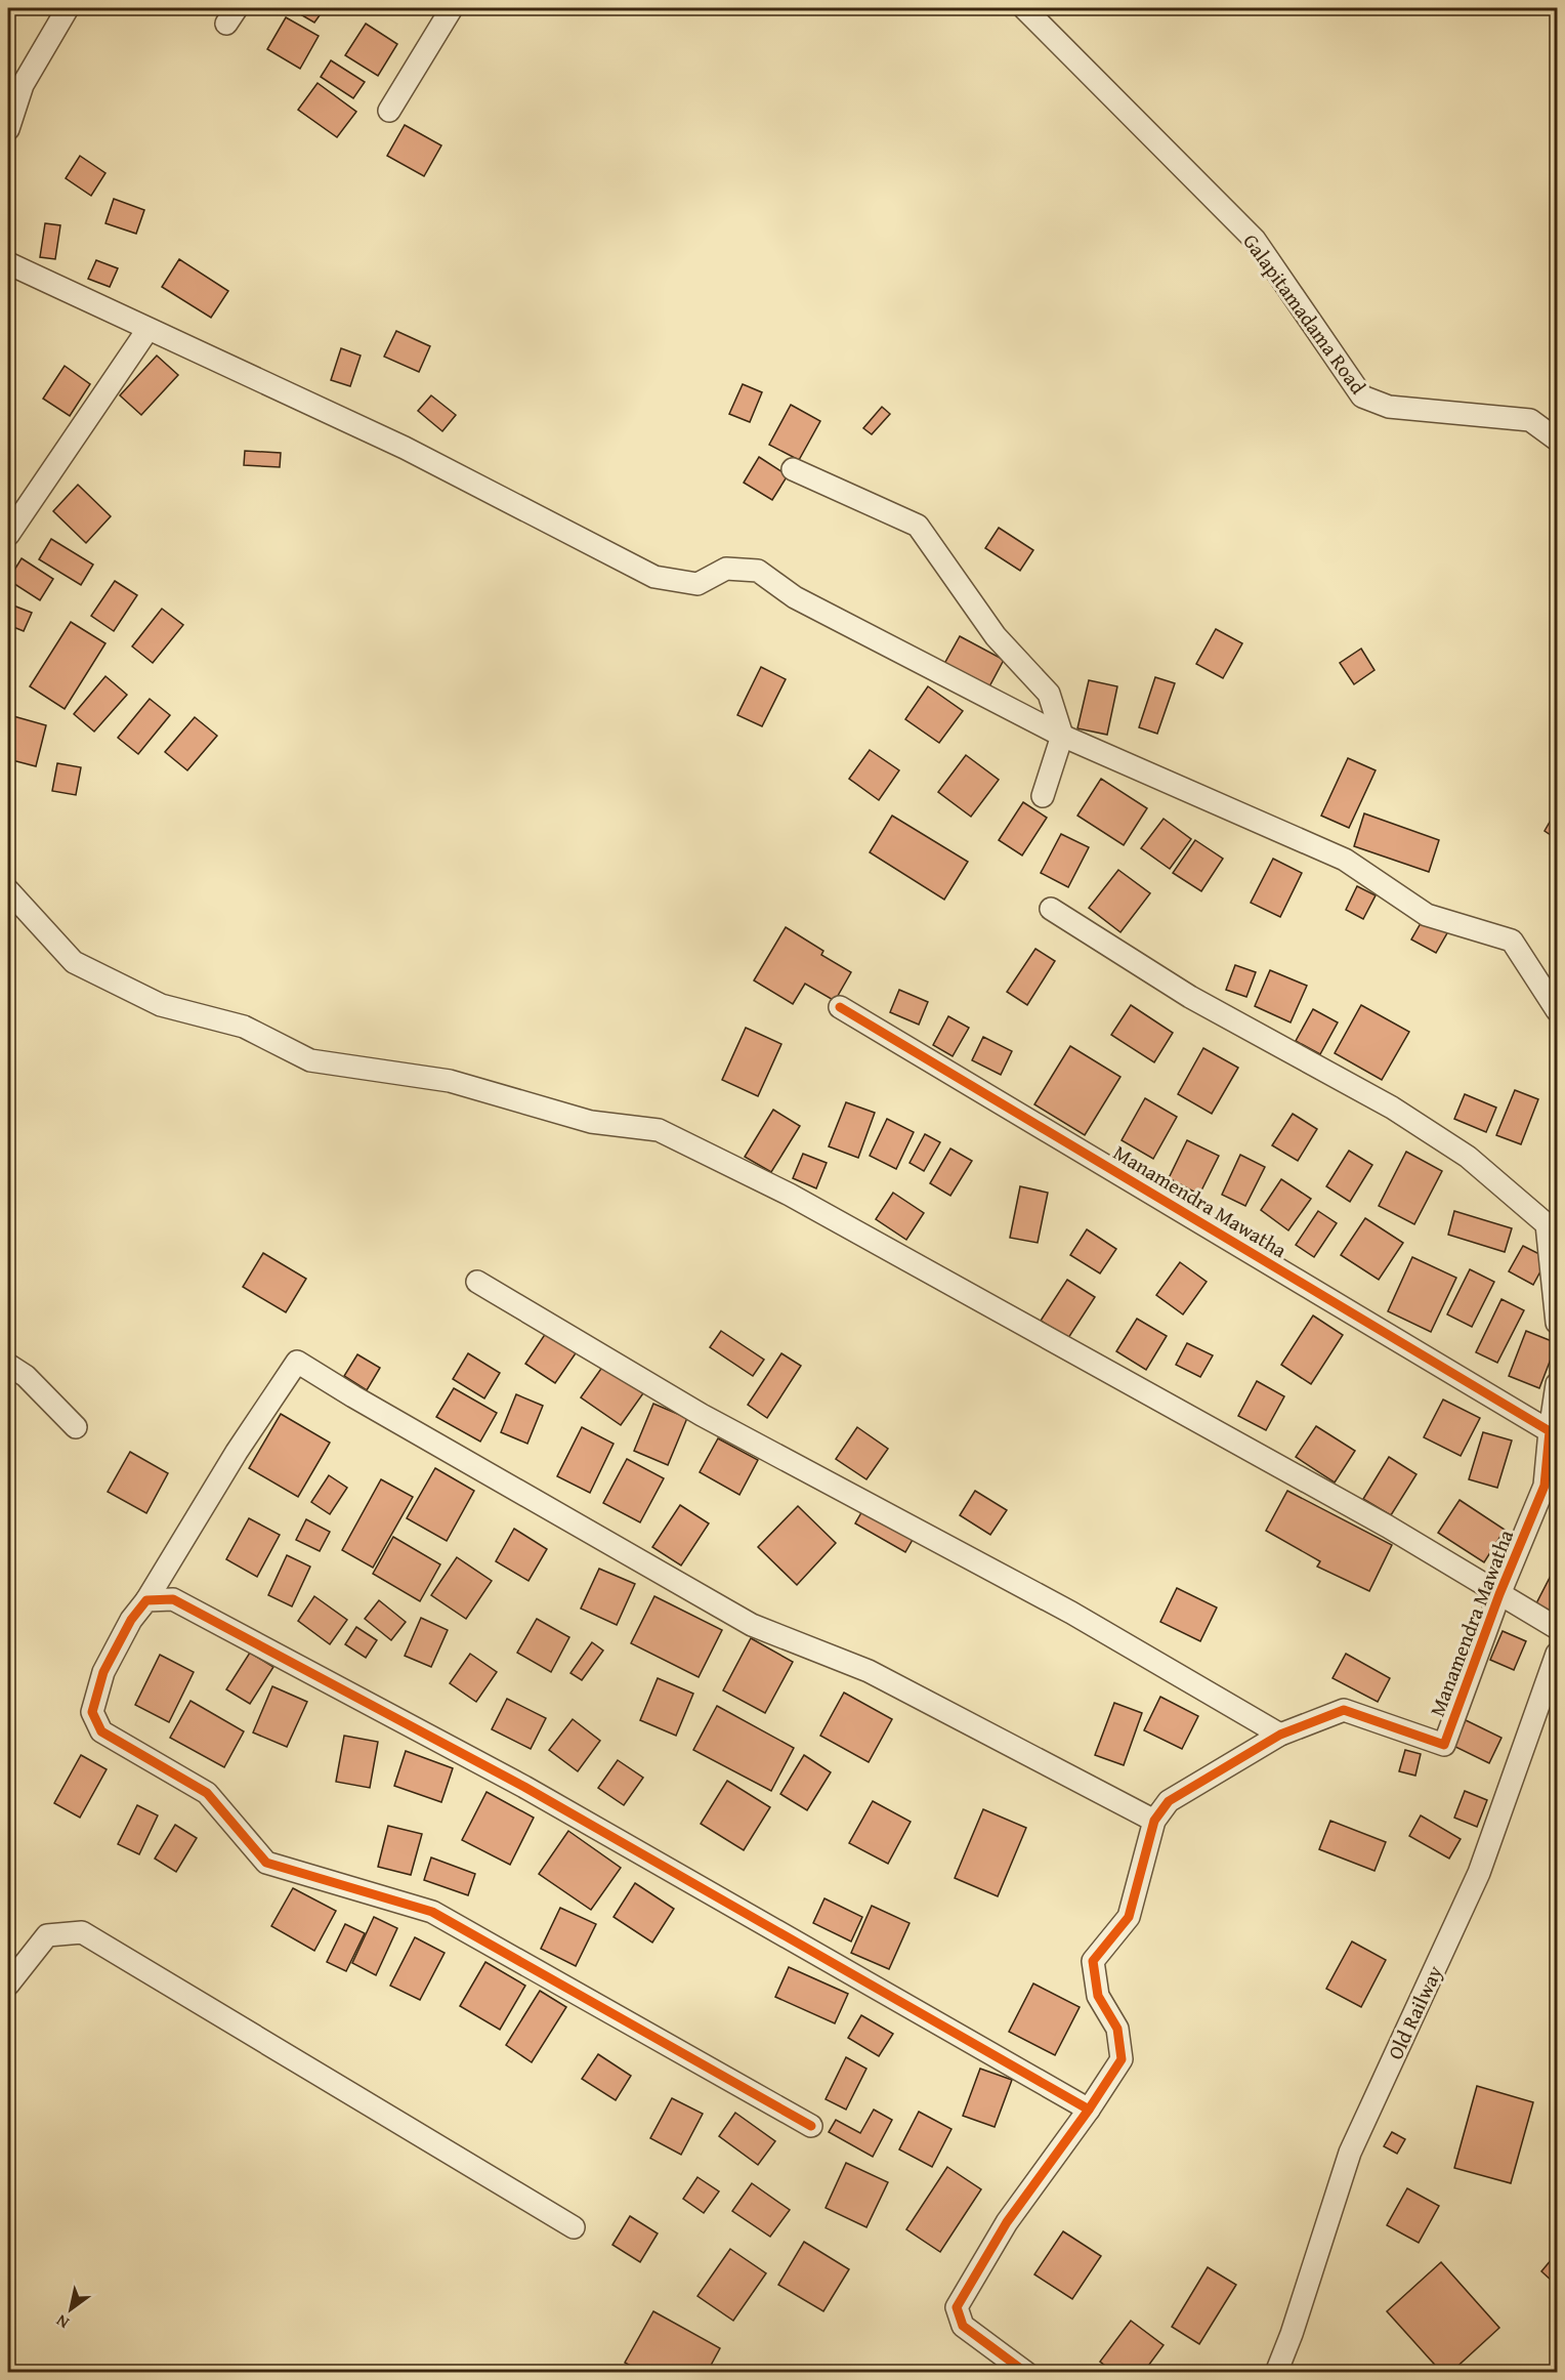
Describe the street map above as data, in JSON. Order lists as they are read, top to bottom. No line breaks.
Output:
{"streets":{"street":["Galapitamadama Road","Manamendra Mawatha","Old Railway"]},"north":"bottom left"}
